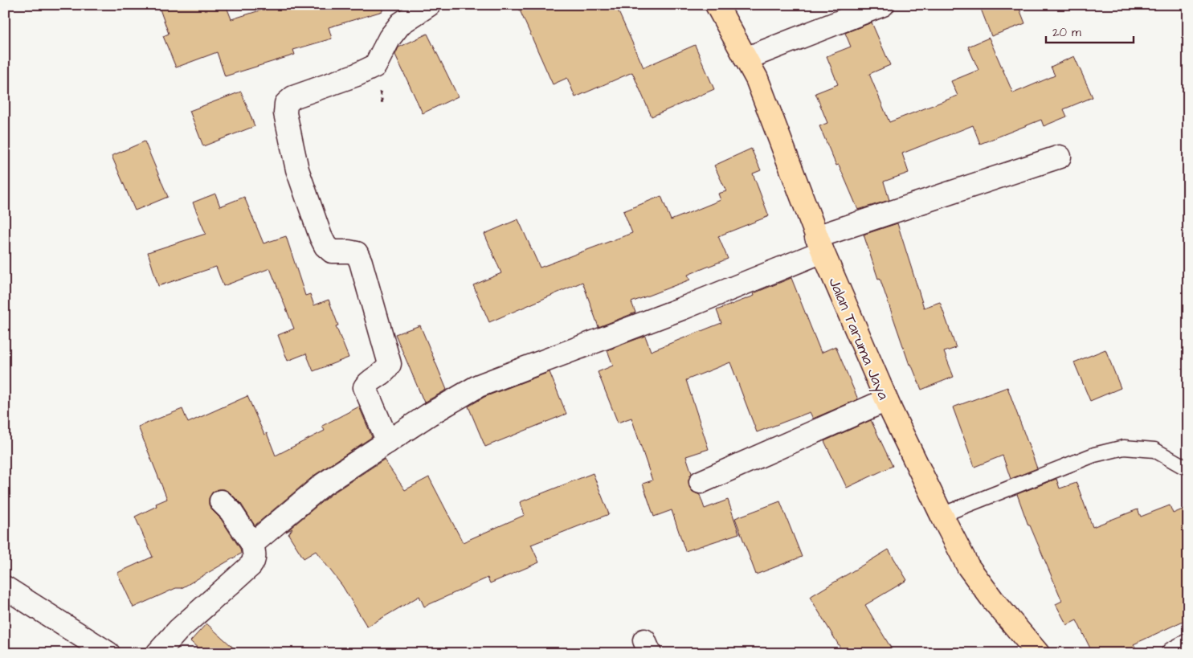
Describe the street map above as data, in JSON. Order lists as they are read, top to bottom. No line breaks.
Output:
{"streets":{"main road":["Jalan Taruma Jaya"]},"scale_bar":"20 m"}
